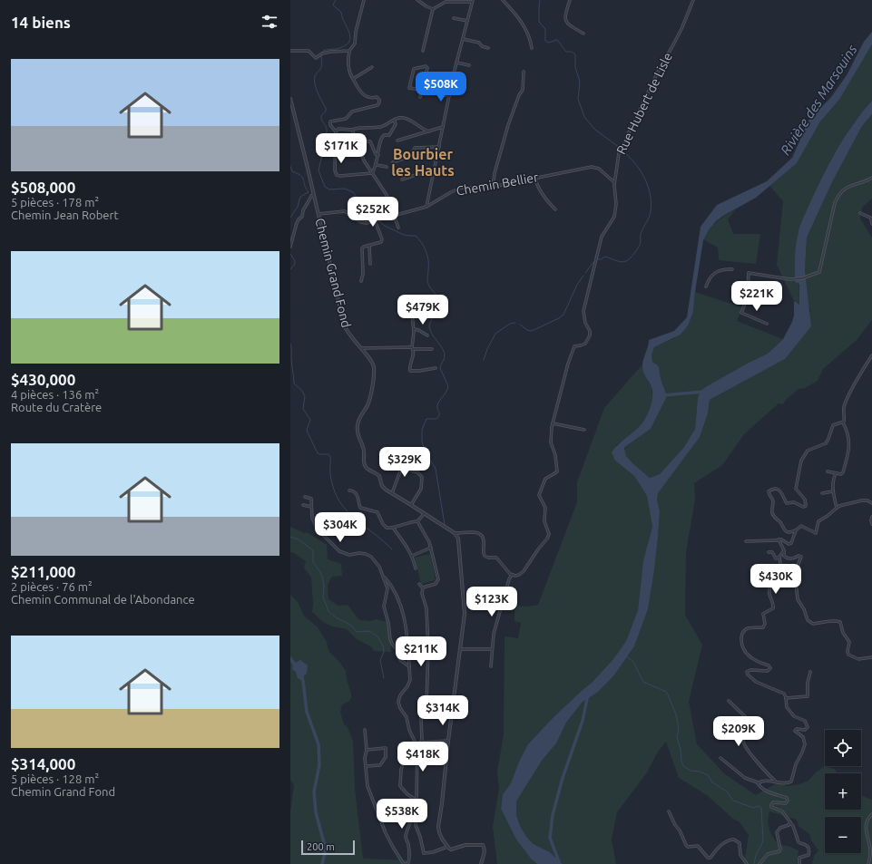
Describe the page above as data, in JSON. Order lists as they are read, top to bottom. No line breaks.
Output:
{"streets":{"street":["Rue Hubert de Lisle","Chemin Bellier","Chemin Grand Fond"]},"crossings":[["Rue Hubert de Lisle","Chemin Bellier"],["Chemin Bellier","Chemin Grand Fond"]],"districts":["Bourbier les Hauts"],"water":["Rivière des Marsouins"],"scale_bar":"200 m","page":{"heading":"14 biens","list":[{"name":"$508,000","note":"5 pièces · 178 m² · Chemin Jean Robert"},{"name":"$430,000","note":"4 pièces · 136 m² · Route du Cratère"},{"name":"$211,000","note":"2 pièces · 76 m² · Chemin Communal de l'Abondance"},{"name":"$314,000","note":"5 pièces · 128 m² · Chemin Grand Fond"}],"price":["$508K","$171K","$252K","$221K","$479K","$329K","$304K","$430K","$123K","$211K","$314K","$209K","$418K","$538K"],"map_buttons":["+","−"],"scale":"200 m"}}
